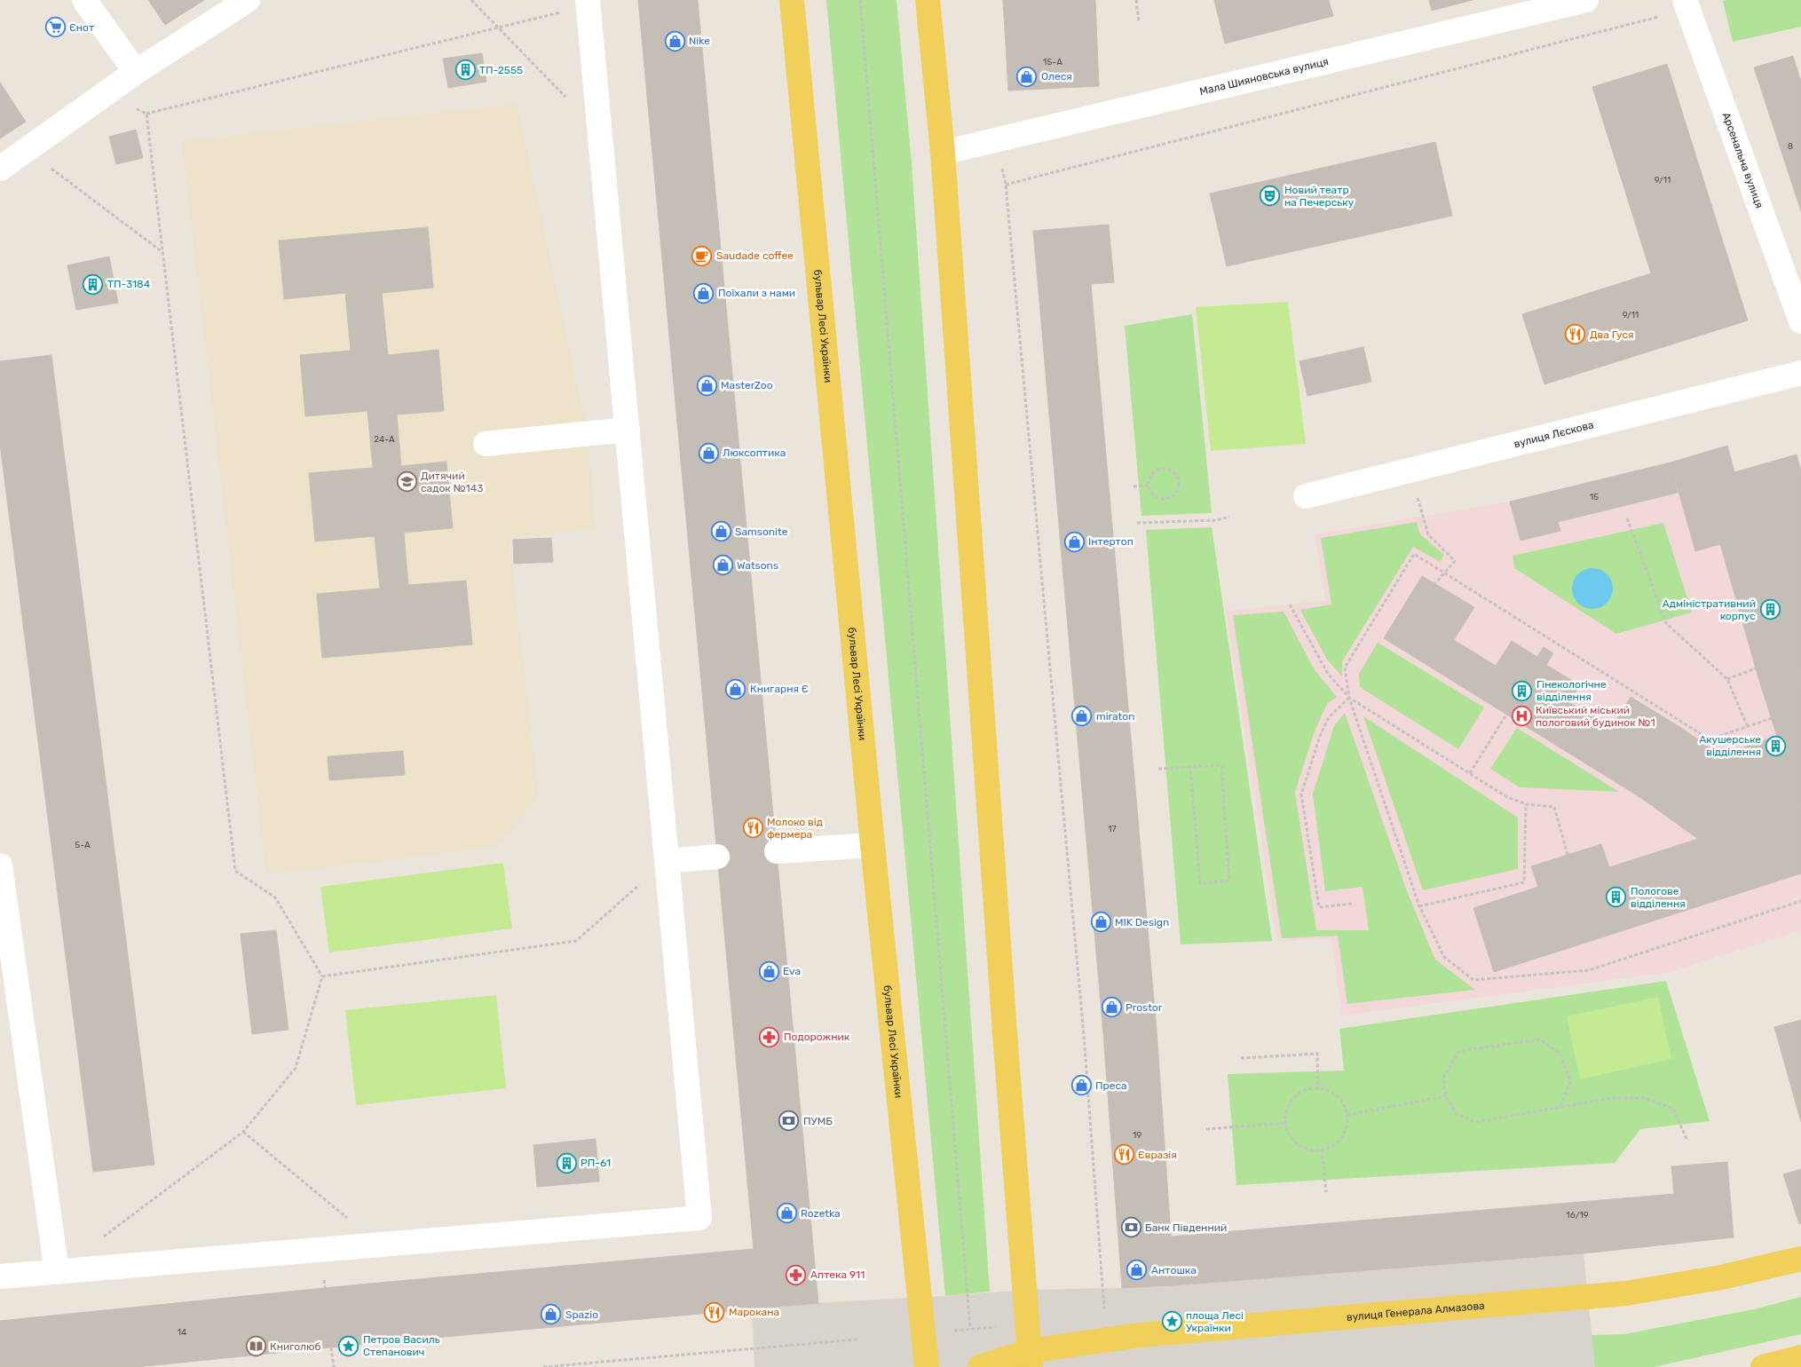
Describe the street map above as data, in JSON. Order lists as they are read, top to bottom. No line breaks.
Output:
{"streets":{"main road":["бульвар Лесі Українки","вулиця Генерала Алмазова"],"street":["Мала Шияновська вулиця","Арсенальна вулиця","вулиця Лєскова"]},"places":{"supermarket":["Єнот"],"shop":["Nike","Олеся","Поїхали з нами","MasterZoo","Люксоптика","Samsonite","Інтертоп","Watsons","Книгарня Є","miraton","MIK Design","Eva","Prostor","Преса","Rozetka","Антошка","Spazio"],"building":["ТП-2555","ТП-3184","Адміністративний корпус","Гінекологічне відділення","Акушерське відділення","Пологове відділення","РП-61"],"theatre":["Новий театр на Печерську"],"cafe":["Saudade coffee"],"restaurant":["Два Гуся","Молоко від фермера","Євразія","Марокана"],"school or university":["Дитячий садок №143"],"hospital":["Київський міський пологовий будинок №1"],"pharmacy":["Подорожник","Аптека 911"],"bank":["ПУМБ","Банк Пiвденний"],"place":["площа Лесі Українки","Петров Василь Степанович"],"library":["Книголюб"]},"house_numbers":["15-А","8","9/11","9/11","24-А","15","17","5-А","19","16/19","14"]}
